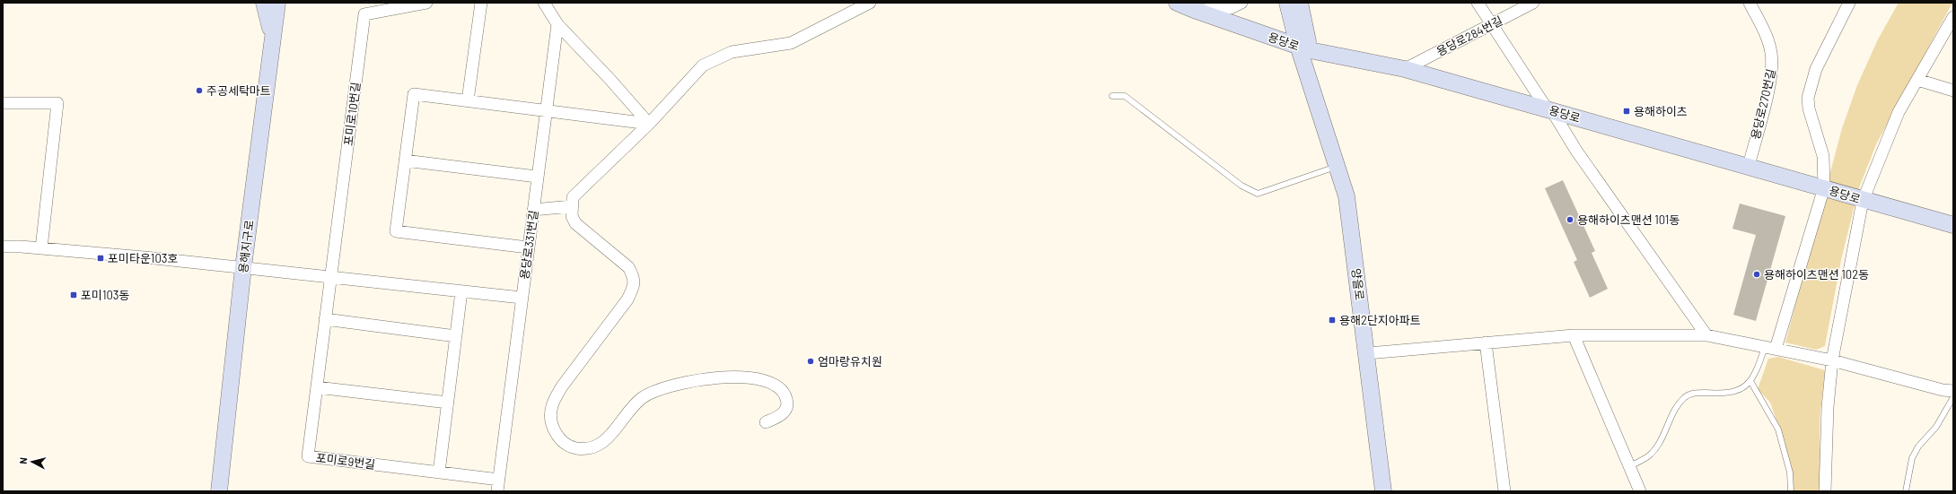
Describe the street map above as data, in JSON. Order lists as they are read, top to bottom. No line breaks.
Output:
{"streets":{"street":["용당로284번길","용당로","용당로270번길","포미로10번길","용당로331번길","용해지구로","양을로","포미로9번길"]},"crossings":[["용당로284번길","용당로"],["용당로","용당로270번길"],["용당로","양을로"],["포미로10번길","포미로9번길"],["용당로331번길","포미로9번길"]],"places":{"other":["주공세탁마트","용해하이츠맨션 101동","용해하이츠맨션 102동","엄마랑유치원"],"transit":["용해하이츠","포미타운103호","포미103동","용해2단지아파트"]},"north":"left"}
